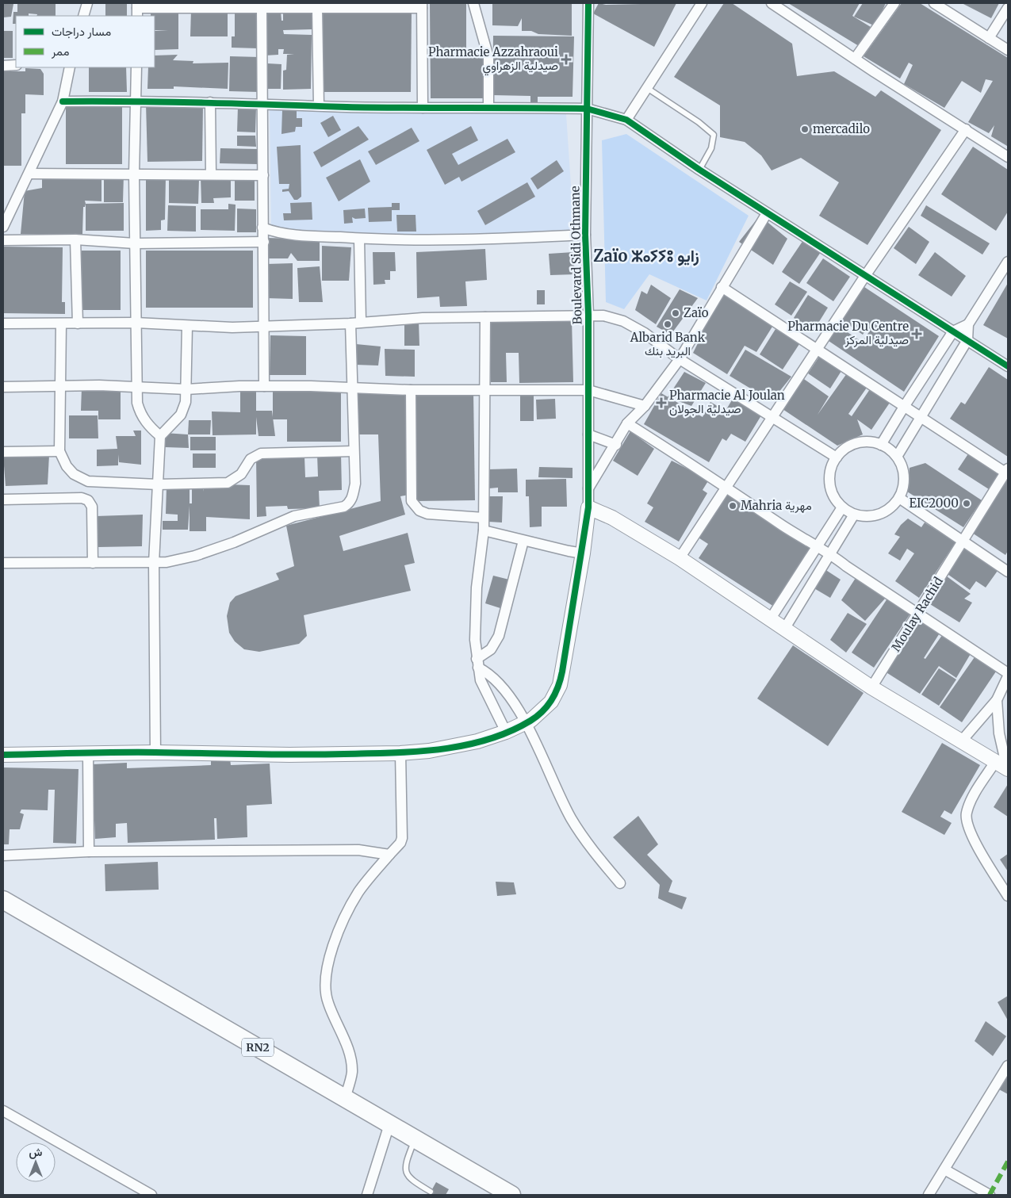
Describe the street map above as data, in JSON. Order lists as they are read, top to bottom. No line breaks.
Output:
{"streets":{"highway":["RN2"],"street":["Boulevard Sidi Othmane","Moulay Rachid"]},"districts":["Zaïo ⵣⴰⵢⵢⵓ زايو"],"places":{"health":["Pharmacie Azzahraoui صيدلية الزهراوي","Pharmacie Du Centre صيدلية المركز","Pharmacie Al Joulan صيدلية الجولان"],"other":["mercadilo","Zaïo","Albarid Bank البريد بنك","EIC2000","Mahria مهرية"]},"legend":["مسار دراجات","ممر"],"north":"top"}
